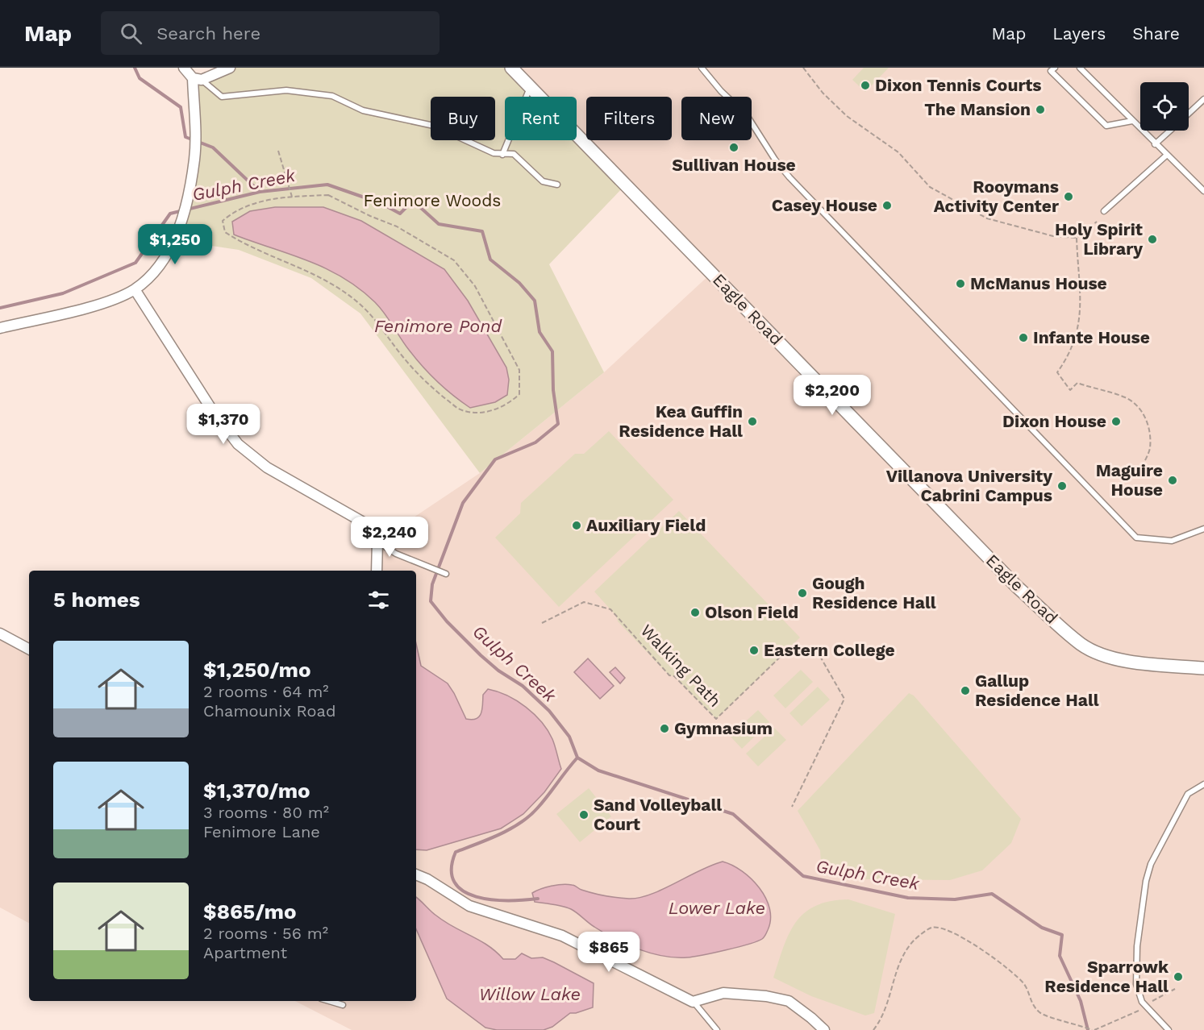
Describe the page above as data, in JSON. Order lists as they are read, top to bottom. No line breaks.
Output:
{"streets":{"street":["Eagle Road"],"path":["Walking Path"]},"water":["Gulph Creek","Fenimore Pond","Lower Lake","Willow Lake"],"parks":["Fenimore Woods"],"places":["Dixon Tennis Courts","The Mansion","Sullivan House","Rooymans Activity Center","Casey House","Holy Spirit Library","McManus House","Infante House","Kea Guffin Residence Hall","Dixon House","Maguire House","Villanova University Cabrini Campus","Auxiliary Field","Gough Residence Hall","Olson Field","Eastern College","Gallup Residence Hall","Gymnasium","Sand Volleyball Court","Sparrowk Residence Hall"],"page":{"header":"Map","search":"Search here","nav":["Map","Layers","Share"],"chip":["Buy","Rent","Filters","New"],"price":["$1,250","$2,200","$1,370","$2,240","$865"],"heading":"5 homes","list":[{"name":"$1,250/mo","note":"2 rooms · 64 m² · Chamounix Road"},{"name":"$1,370/mo","note":"3 rooms · 80 m² · Fenimore Lane"},{"name":"$865/mo","note":"2 rooms · 56 m² · Apartment"}]}}
